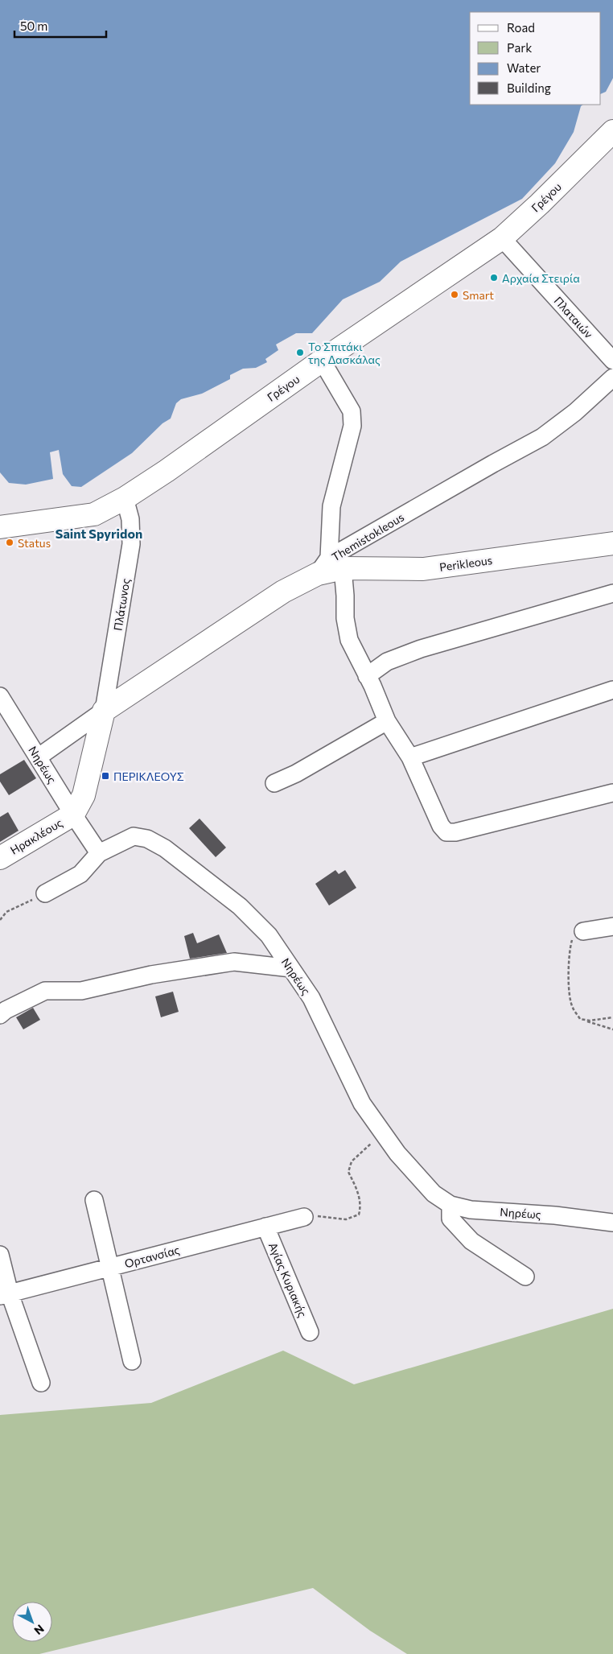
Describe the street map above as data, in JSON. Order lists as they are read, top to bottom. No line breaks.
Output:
{"streets":{"main road":["Γρέγου","Themistokleous","Perikleous","Ηρακλέους"],"street":["Πλαταιών","Πλάτωνος","Νηρέως","Ορτανσίας","Αγίας Κυριακής"]},"crossings":[["Γρέγου","Πλαταιών"],["Γρέγου","Πλάτωνος"],["Themistokleous","Perikleous"],["Themistokleous","Πλάτωνος"],["Νηρέως","Ηρακλέους"],["Ορτανσίας","Αγίας Κυριακής"]],"districts":["Saint Spyridon"],"places":{"other":["Αρχαία Στειρία","Smart","Το Σπιτάκι της Δασκάλας","Status"],"transit":["ΠΕΡΙΚΛΕΟΥΣ"]},"legend":["Road","Park","Water","Building"],"scale_bar":"50 m","north":"bottom right"}
